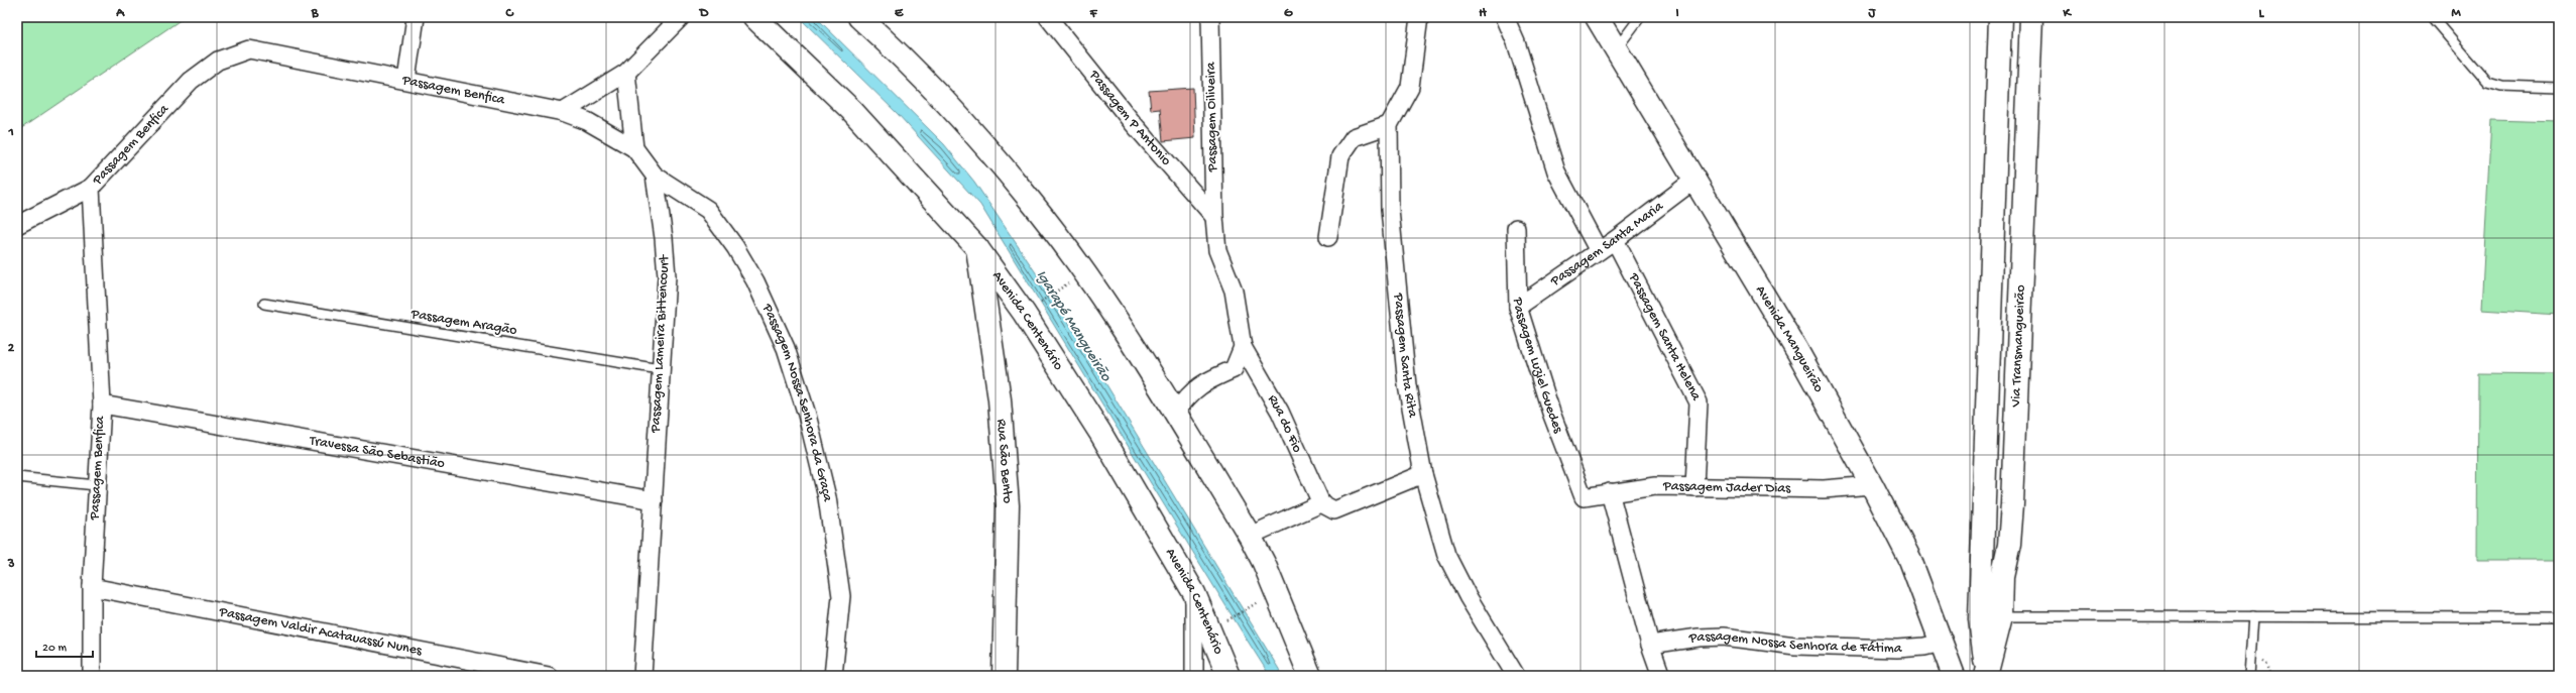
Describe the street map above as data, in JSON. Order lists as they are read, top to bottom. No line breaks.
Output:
{"streets":{"street":["Passagem Benfica","Passagem Oiliveira","Passagem P Antonio","Passagem Santa Maria","Avenida Centenário","Passagem Santa Helena","Avenida Mangueirão","Passagem Lameira Bittencourt","Via Transmangueirão","Passagem Santa Rita","Passagem Luziel Guedes","Passagem Nossa Senhora da Graça","Rua do Fio","Travessa São Sebastião","Rua São Bento","Passagem Jader Dias","Passagem Valdir Acatauassú Nunes","Passagem Nossa Senhora de Fátima"],"lane":["Passagem Aragão"]},"crossings":[["Passagem Benfica","Passagem Lameira Bittencourt"],["Passagem Benfica","Travessa São Sebastião"],["Passagem Benfica","Passagem Valdir Acatauassú Nunes"],["Passagem Oiliveira","Passagem P Antonio"],["Passagem Oiliveira","Rua do Fio"],["Passagem Santa Maria","Passagem Santa Helena"],["Passagem Santa Maria","Avenida Mangueirão"],["Passagem Santa Maria","Passagem Luziel Guedes"],["Avenida Centenário","Rua São Bento"],["Passagem Aragão","Passagem Lameira Bittencourt"],["Passagem Santa Helena","Passagem Jader Dias"],["Avenida Mangueirão","Passagem Jader Dias"],["Avenida Mangueirão","Passagem Nossa Senhora de Fátima"],["Passagem Lameira Bittencourt","Passagem Nossa Senhora da Graça"],["Passagem Lameira Bittencourt","Travessa São Sebastião"],["Passagem Luziel Guedes","Passagem Jader Dias"]],"water":["Igarapé Mangueirão"],"scale_bar":"20 m","grid":{"columns":["A","B","C","D","E","F","G","H","I","J","K","L","M"],"rows":["1","2","3"]}}
